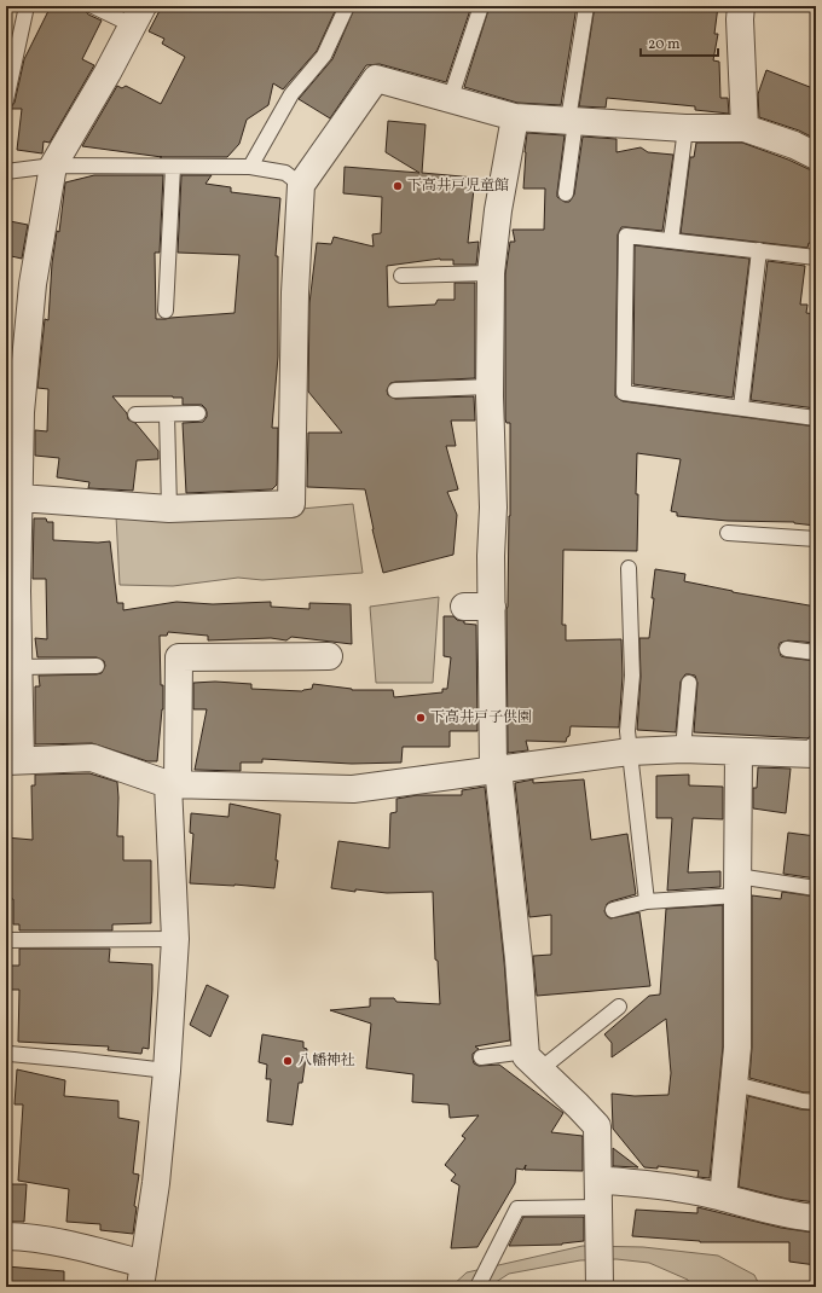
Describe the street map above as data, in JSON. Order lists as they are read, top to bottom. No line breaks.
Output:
{"places":["下高井戸児童館","下高井戸子供園","八幡神社"],"scale_bar":"20 m"}
